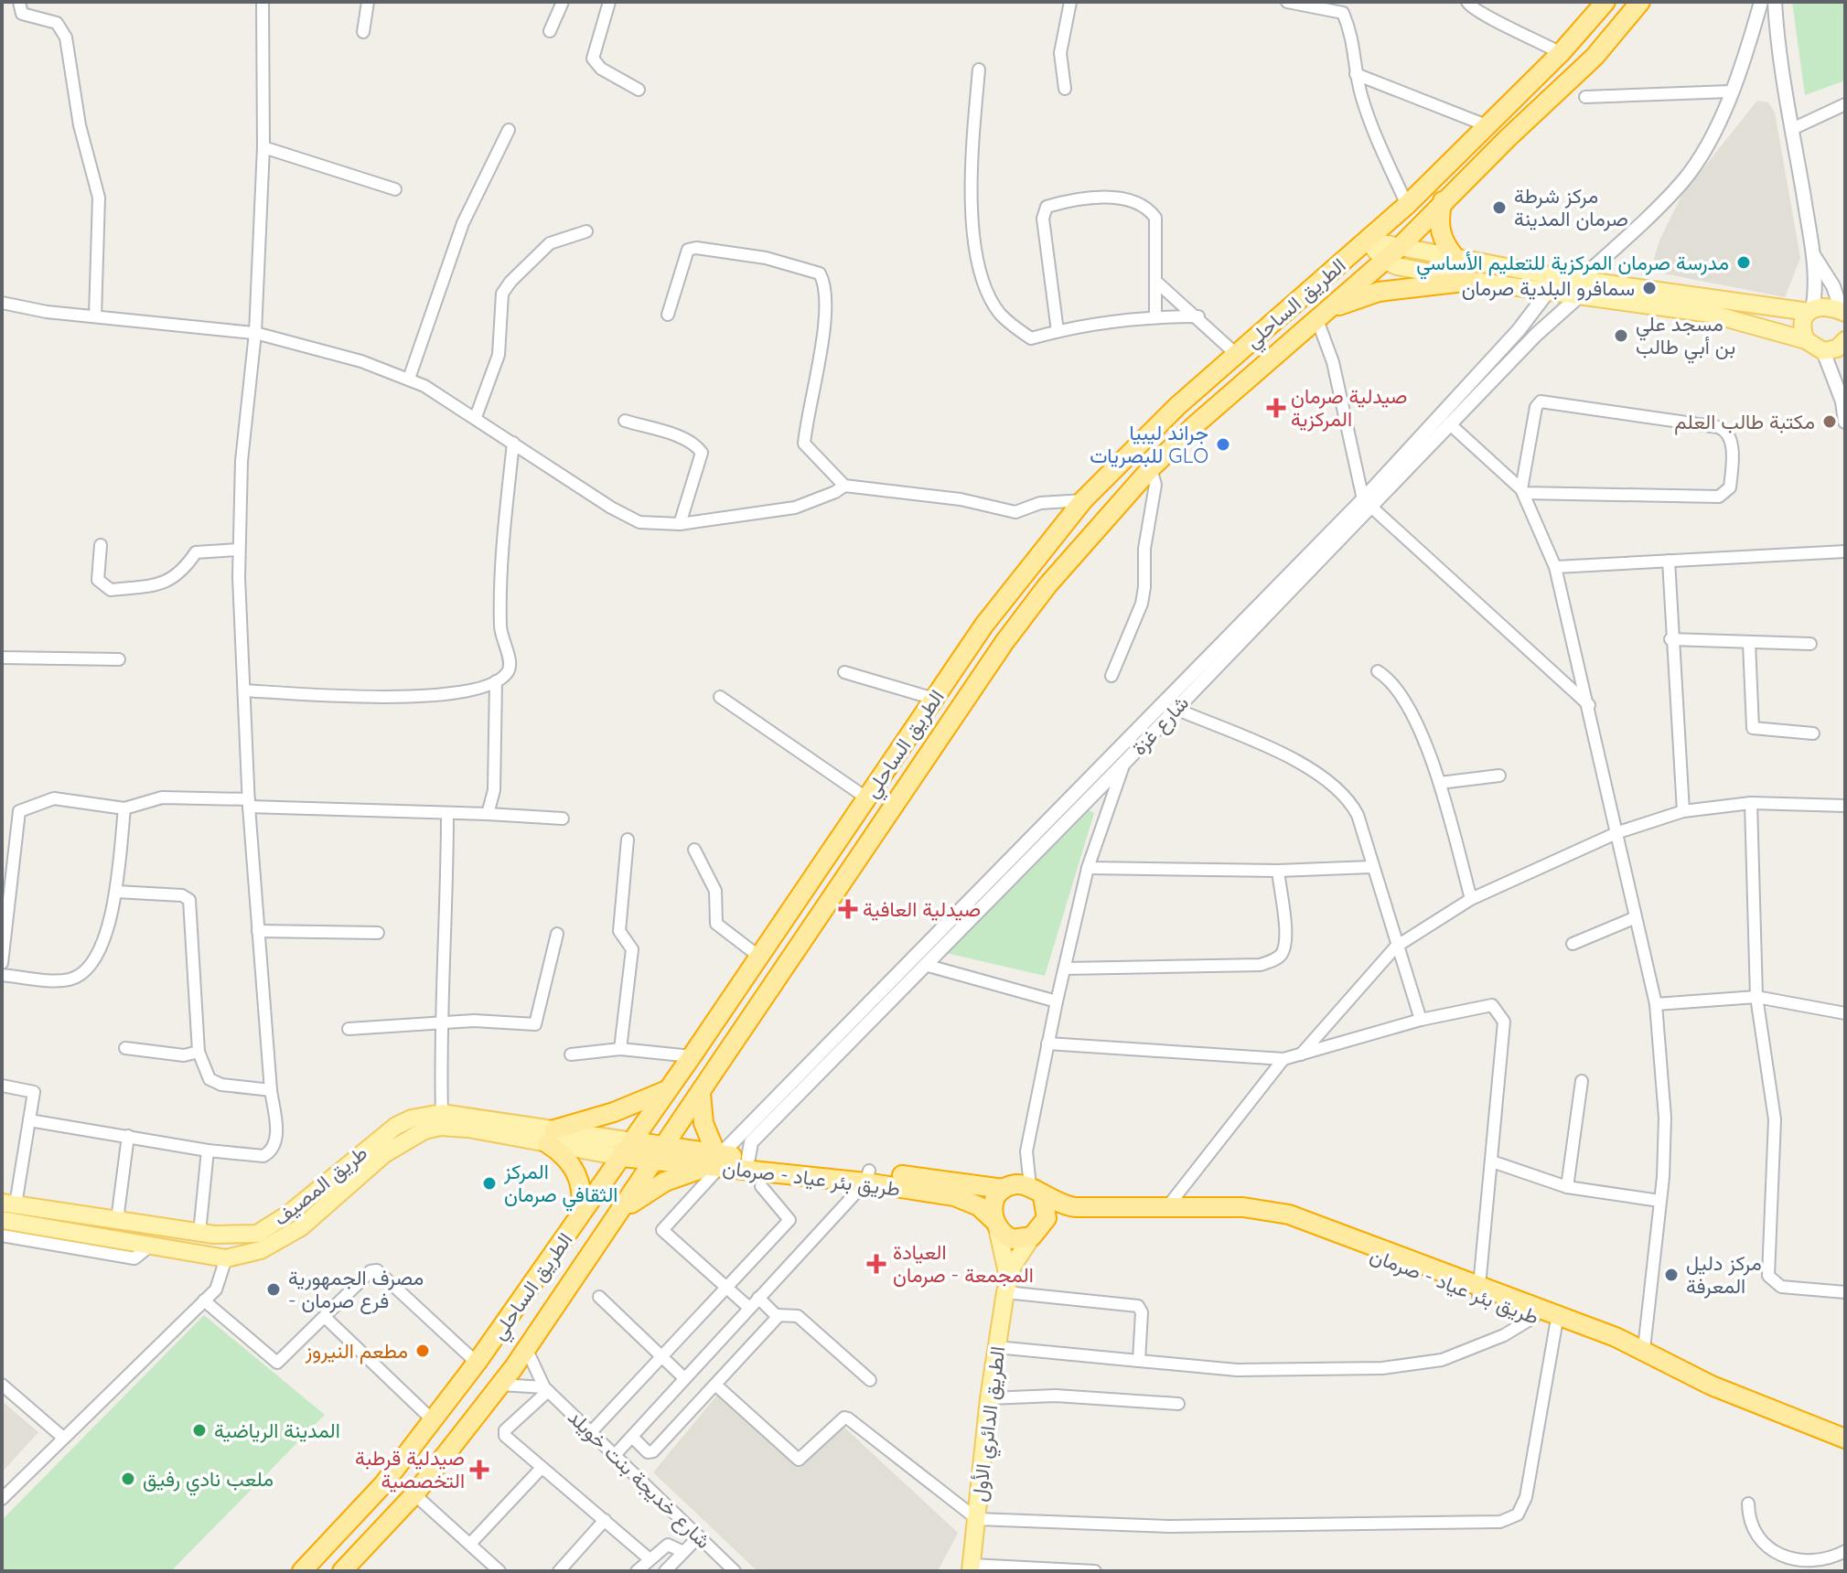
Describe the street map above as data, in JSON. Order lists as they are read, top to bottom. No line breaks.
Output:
{"streets":{"highway":["الطريق الساحلي","طريق بئر عياد - صرمان"],"main road":["طريق المصيف","الطريق الدائري الأول"],"street":["شارع غزة","شارع خديجة بنت خويلد"]},"crossings":[["الطريق الساحلي","طريق بئر عياد - صرمان"],["الطريق الساحلي","طريق المصيف"],["شارع غزة","طريق بئر عياد - صرمان"],["طريق بئر عياد - صرمان","طريق المصيف"]],"places":{"other":["مركز شرطة صرمان المدينة","مدرسة صرمان المركزية للتعليم الأساسي","سمافرو البلدية صرمان","مسجد علي بن أبي طالب","مكتبة طالب العلم","جراند ليبيا للبصريات GLO","المركز الثقافي صرمان","مركز دليل المعرفة","مصرف الجمهورية - فرع صرمان","مطعم النيروز","المدينة الرياضية","ملعب نادي رفيق"],"health":["صيدلية صرمان المركزية","صيدلية العافية","العيادة المجمعة - صرمان","صيدلية قرطبة التخصصية"]}}
